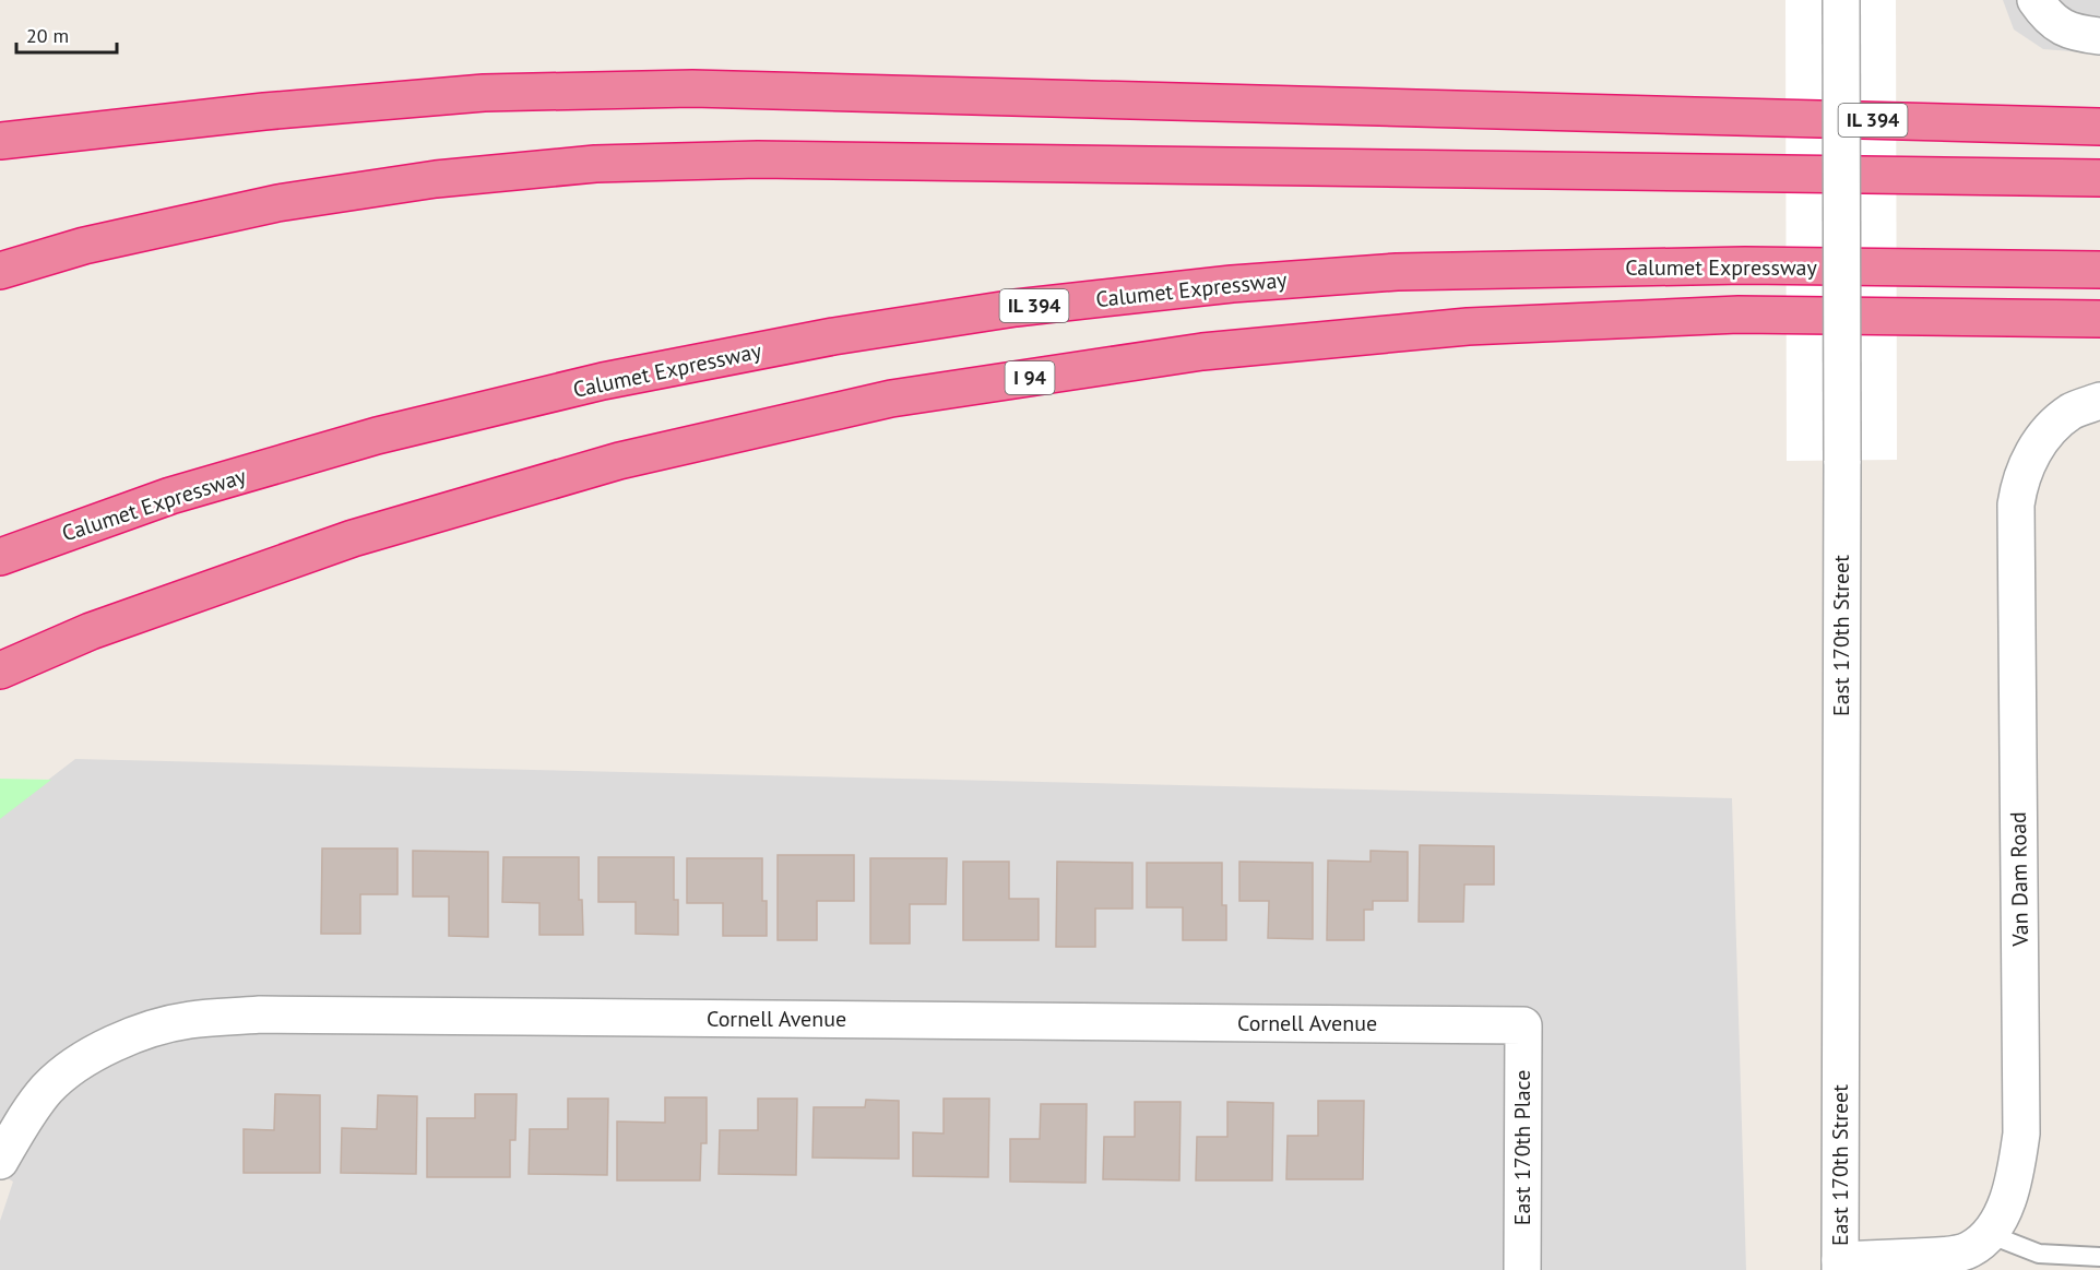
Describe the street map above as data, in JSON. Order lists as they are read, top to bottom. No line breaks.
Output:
{"streets":{"highway":["IL 394","Calumet Expressway","I 94"],"street":["East 170th Street","Van Dam Road","Cornell Avenue","East 170th Place"]},"crossings":[["East 170th Street","Van Dam Road"],["Cornell Avenue","East 170th Place"]],"scale_bar":"20 m"}
